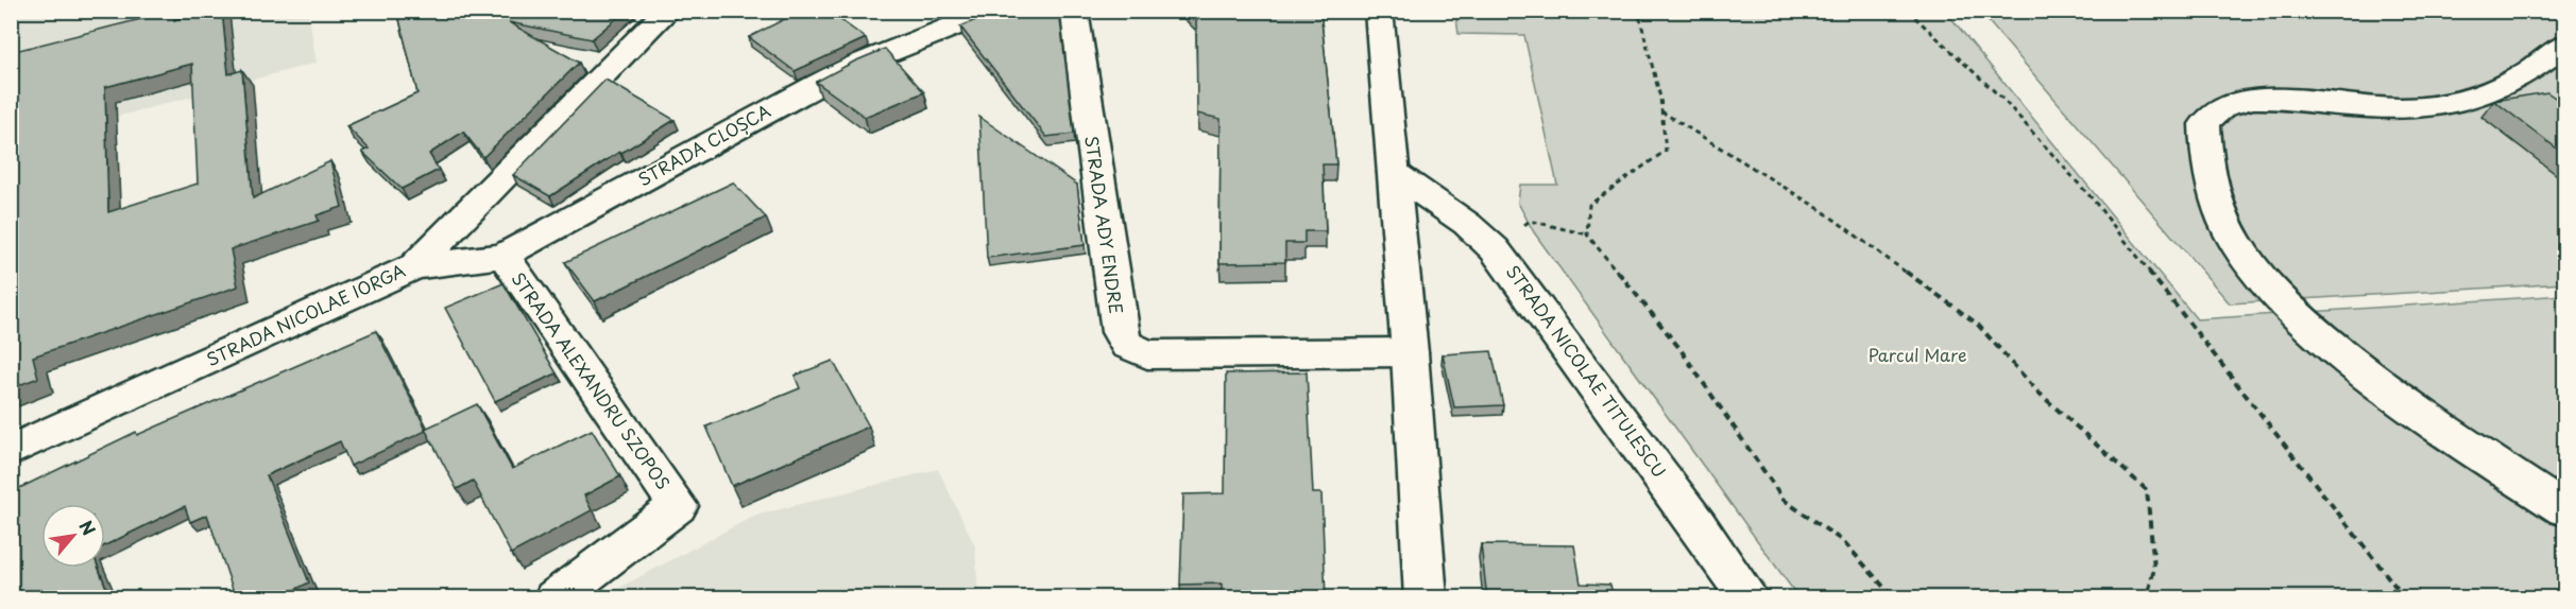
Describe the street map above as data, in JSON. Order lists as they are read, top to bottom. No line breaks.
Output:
{"streets":{"street":["STRADA CLOȘCA","STRADA ADY ENDRE","STRADA NICOLAE IORGA","STRADA NICOLAE TITULESCU","STRADA ALEXANDRU SZOPOS"]},"crossings":[["STRADA CLOȘCA","STRADA NICOLAE IORGA"],["STRADA CLOȘCA","STRADA ALEXANDRU SZOPOS"]],"parks":["Parcul Mare"],"north":"top right"}
